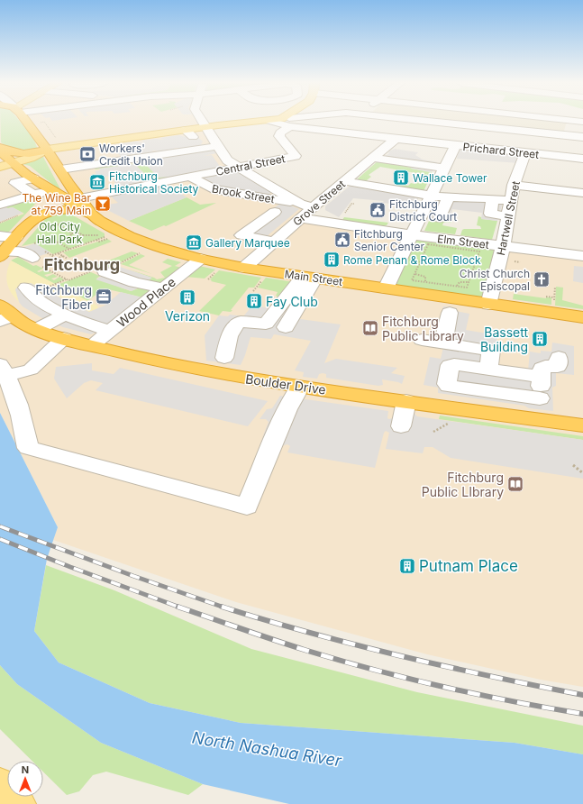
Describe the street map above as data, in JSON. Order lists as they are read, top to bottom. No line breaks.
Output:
{"streets":{"highway":["Main Street","Boulder Drive"],"street":["Prichard Street","Central Street","Brook Street","Grove Street","Hartwell Street","Elm Street","Wood Place"]},"crossings":[["Prichard Street","Central Street"],["Prichard Street","Grove Street"],["Prichard Street","Hartwell Street"],["Central Street","Brook Street"],["Central Street","Main Street"],["Brook Street","Grove Street"],["Grove Street","Elm Street"],["Grove Street","Main Street"],["Hartwell Street","Elm Street"],["Hartwell Street","Main Street"],["Main Street","Wood Place"],["Wood Place","Boulder Drive"]],"districts":["Fitchburg"],"water":["North Nashua River"],"parks":["Old City Hall Park"],"places":{"bank":["Workers' Credit Union"],"building":["Wallace Tower","Rome Penan & Rome Block","Verizon","Fay Club","Bassett Building","Putnam Place"],"museum":["Fitchburg Historical Society","Gallery Marquee"],"bar":["The Wine Bar at 759 Main"],"public building":["Fitchburg District Court","Fitchburg Senior Center"],"church":["Christ Church Episcopal"],"office":["Fitchburg Fiber"],"library":["Fitchburg Public Library","Fitchburg Public LIbrary"]},"north":"top"}
